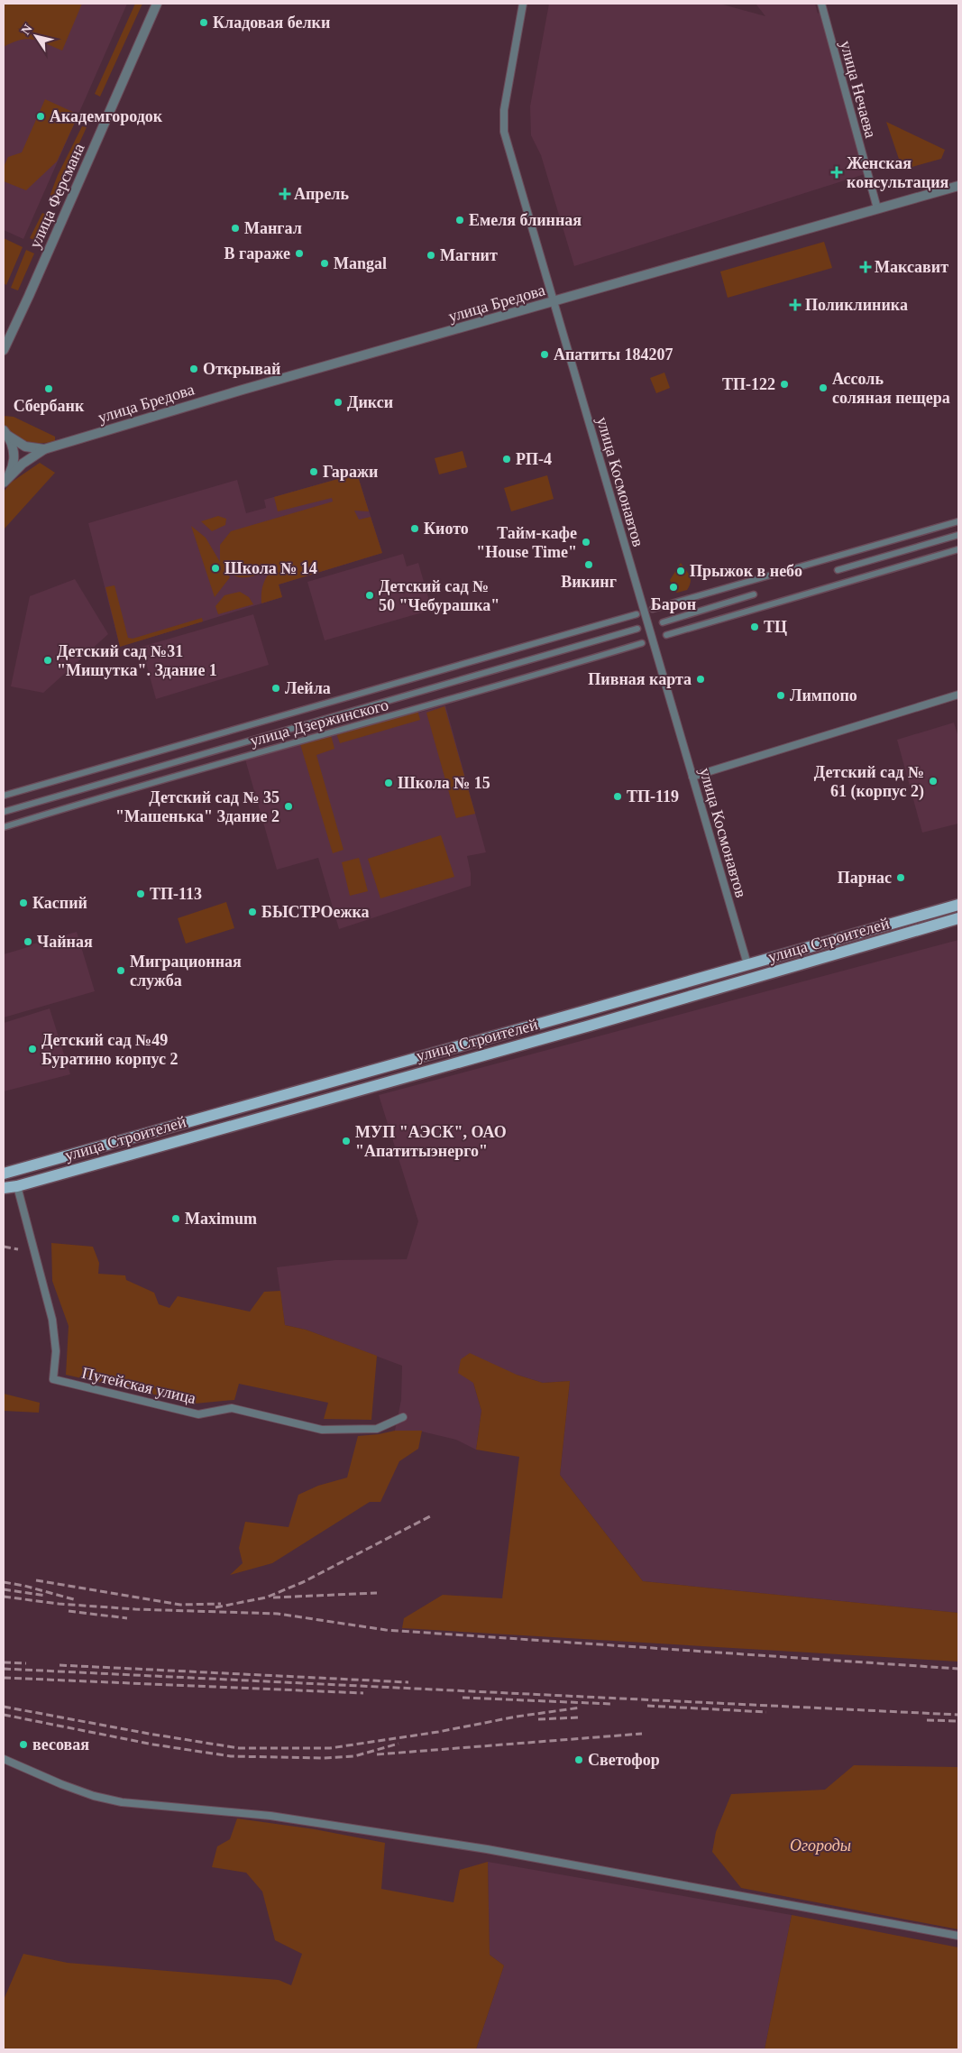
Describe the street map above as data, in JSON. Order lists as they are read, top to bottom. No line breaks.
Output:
{"streets":{"main road":["улица Строителей"],"street":["улица Нечаева","улица Ферсмана","улица Бредова","улица Космонавтов","улица Дзержинского","Путейская улица"]},"crossings":[["улица Нечаева","улица Бредова"],["улица Бредова","улица Космонавтов"],["улица Космонавтов","улица Строителей"],["улица Строителей","Путейская улица"]],"parks":["Огороды"],"places":{"other":["Кладовая белки","Академгородок","Емеля блинная","Мангал","В гараже","Магнит","Mangal","Апатиты 184207","Открывай","ТП-122","Ассоль соляная пещера","Сбербанк","Дикси","РП-4","Гаражи","Киото","Тайм-кафе \"House Time\"","Викинг","Школа № 14","Прыжок в небо","Барон","Детский сад № 50 \"Чебурашка\"","ТЦ","Детский сад №31 \"Мишутка\". Здание 1","Пивная карта","Лейла","Лимпопо","Детский сад № 61 (корпус 2)","Школа № 15","ТП-119","Детский сад № 35 \"Машенька\" Здание 2","Парнас","ТП-113","Каспий","БЫСТРОежка","Чайная","Миграционная служба","Детский сад №49 Буратино корпус 2","МУП \"АЭСК\", ОАО \"Апатитыэнерго\"","Maximum","весовая","Светофор"],"health":["Женская консультация","Апрель","Максавит","Поликлиника"]},"north":"top left"}
